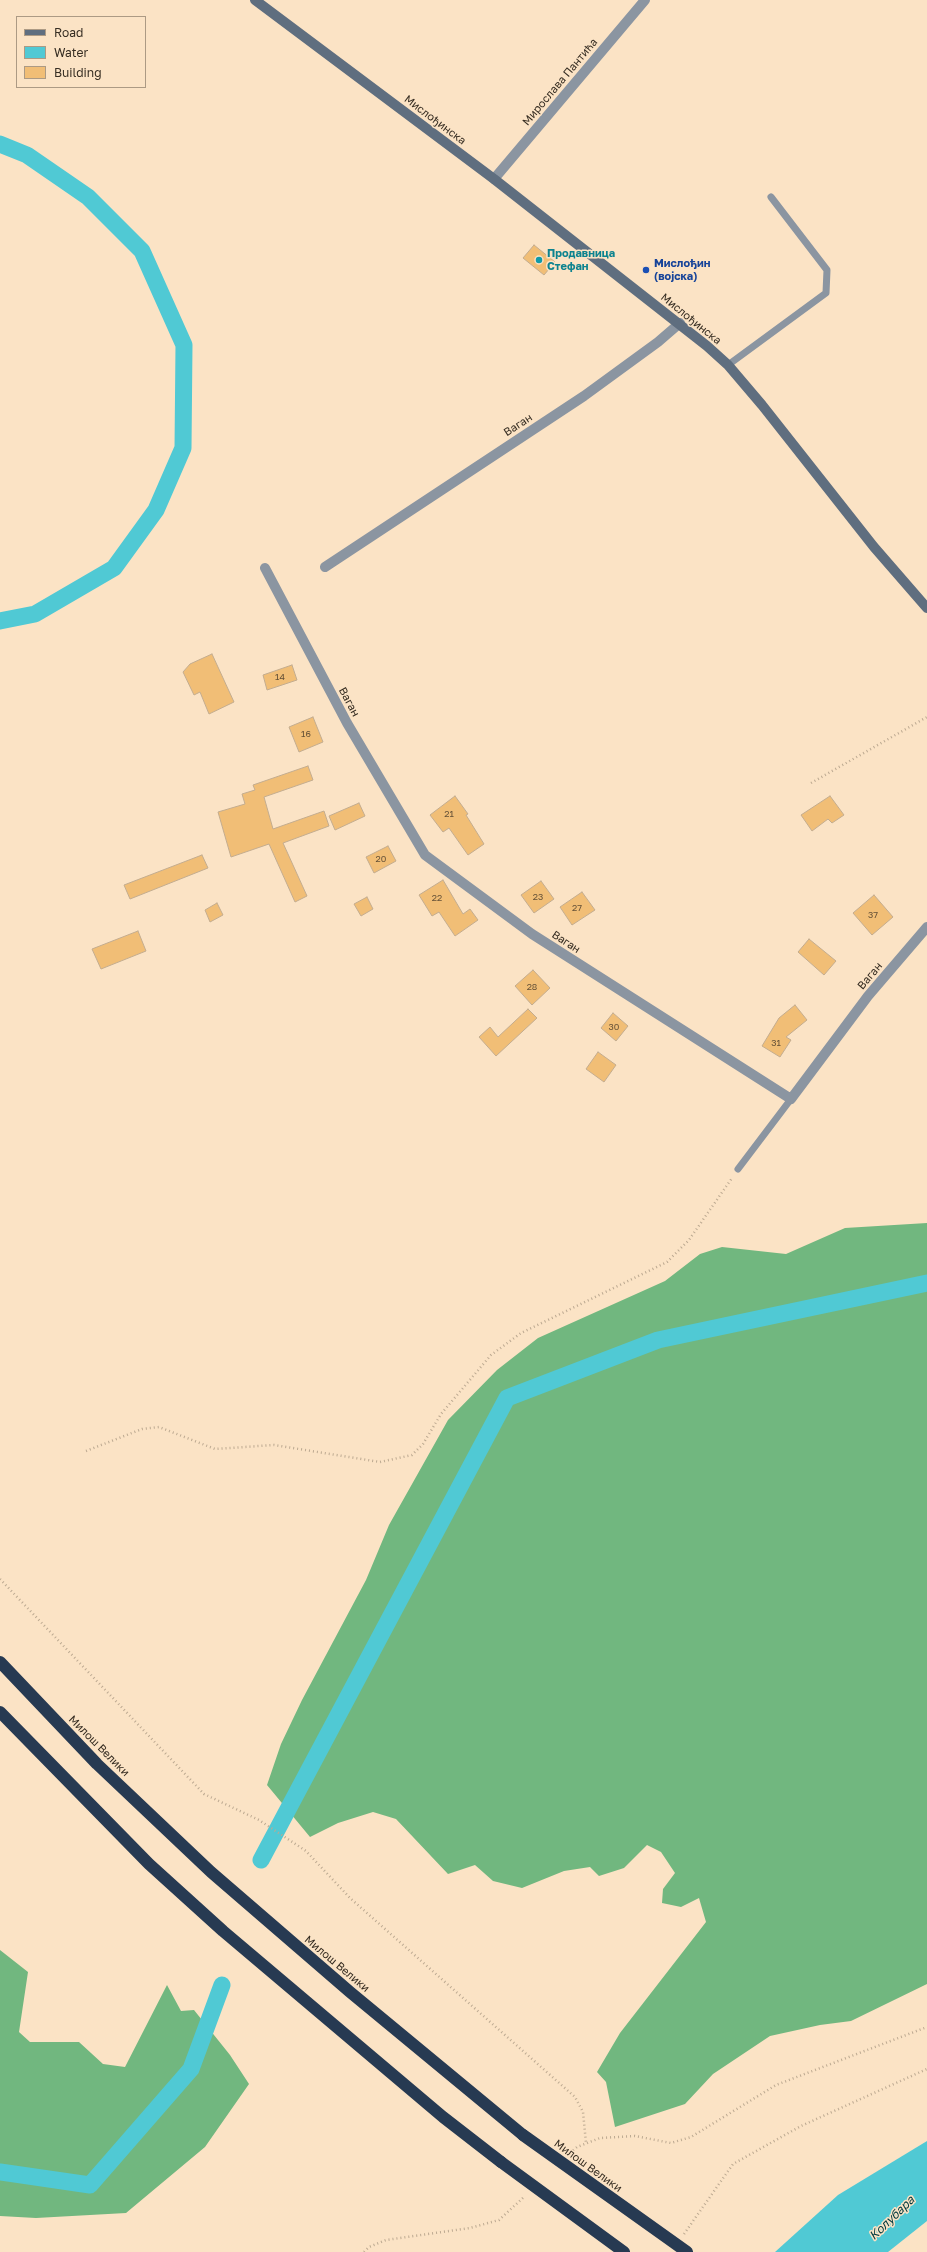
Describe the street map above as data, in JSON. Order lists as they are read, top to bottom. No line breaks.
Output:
{"streets":{"highway":["Милош Велики"],"main road":["Мислођинска"],"street":["Мирослава Пантића","Ваган"]},"crossings":[["Мирослава Пантића","Мислођинска"],["Мислођинска","Ваган"]],"water":["Колубара"],"places":["Продавница Стефан","Мислођин (војска)"],"house_numbers":["14","16","21","20","23","22","27","37","28","30","31"],"legend":["Road","Water","Building"]}
